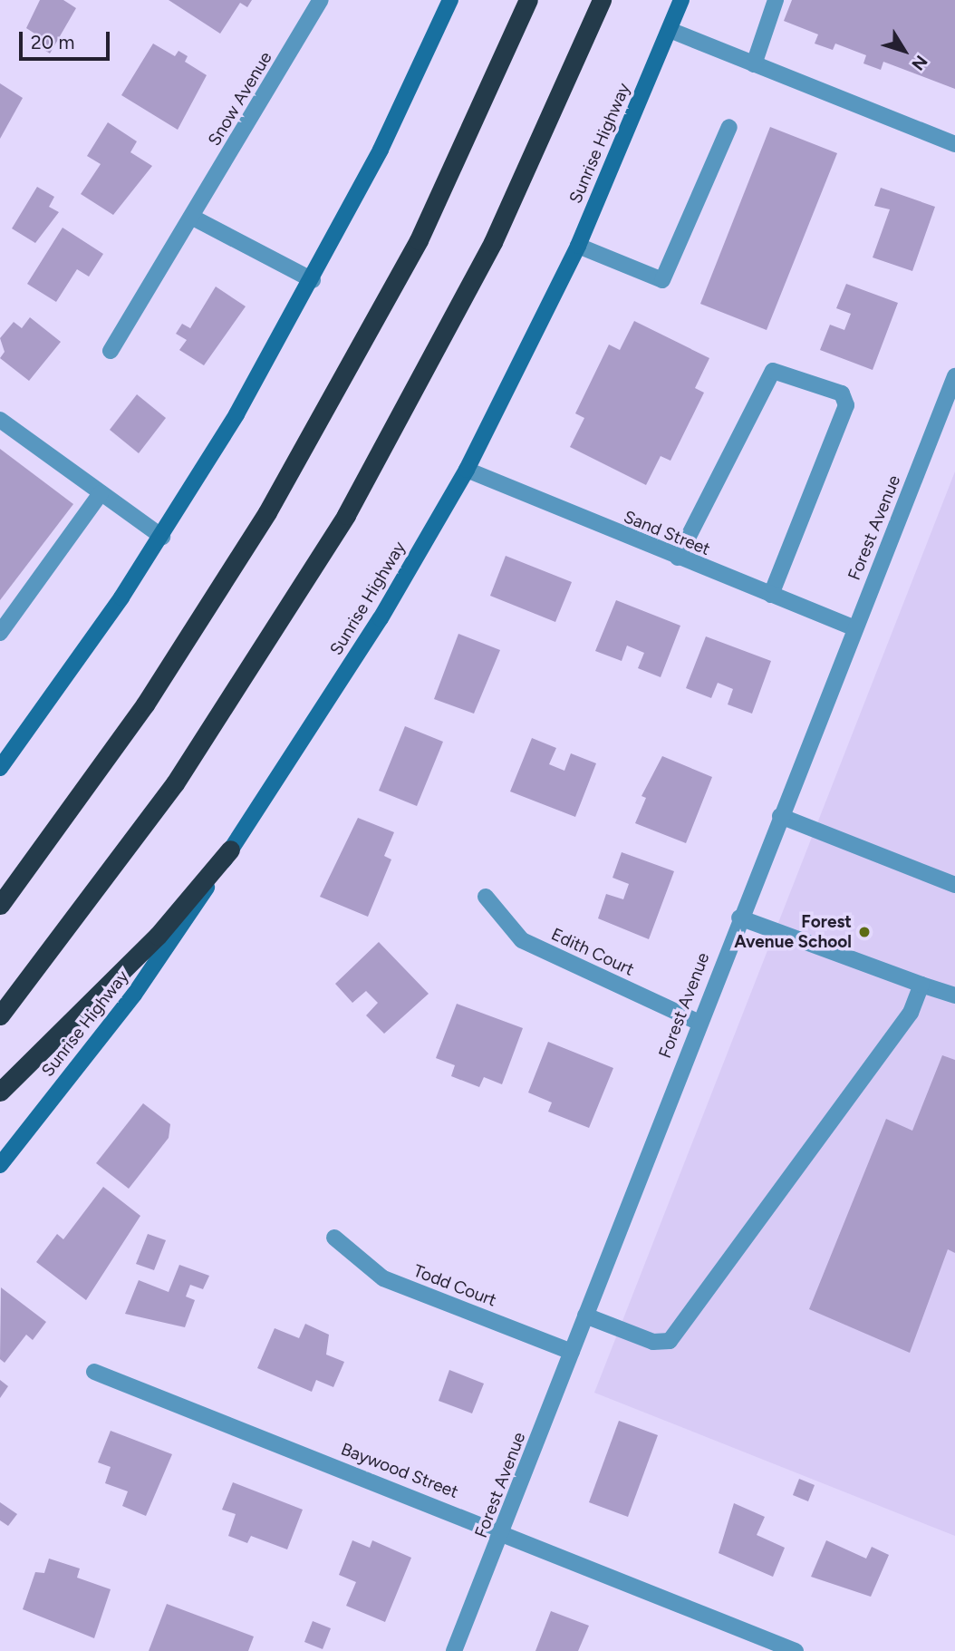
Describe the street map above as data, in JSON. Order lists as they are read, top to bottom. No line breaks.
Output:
{"streets":{"main road":["Sunrise Highway"],"street":["Snow Avenue","Forest Avenue","Sand Street","Edith Court","Todd Court","Baywood Street"]},"crossings":[["Sunrise Highway","Sand Street"],["Forest Avenue","Sand Street"],["Forest Avenue","Edith Court"],["Forest Avenue","Todd Court"],["Forest Avenue","Baywood Street"]],"places":["Forest Avenue School"],"scale_bar":"20 m","north":"bottom right"}
